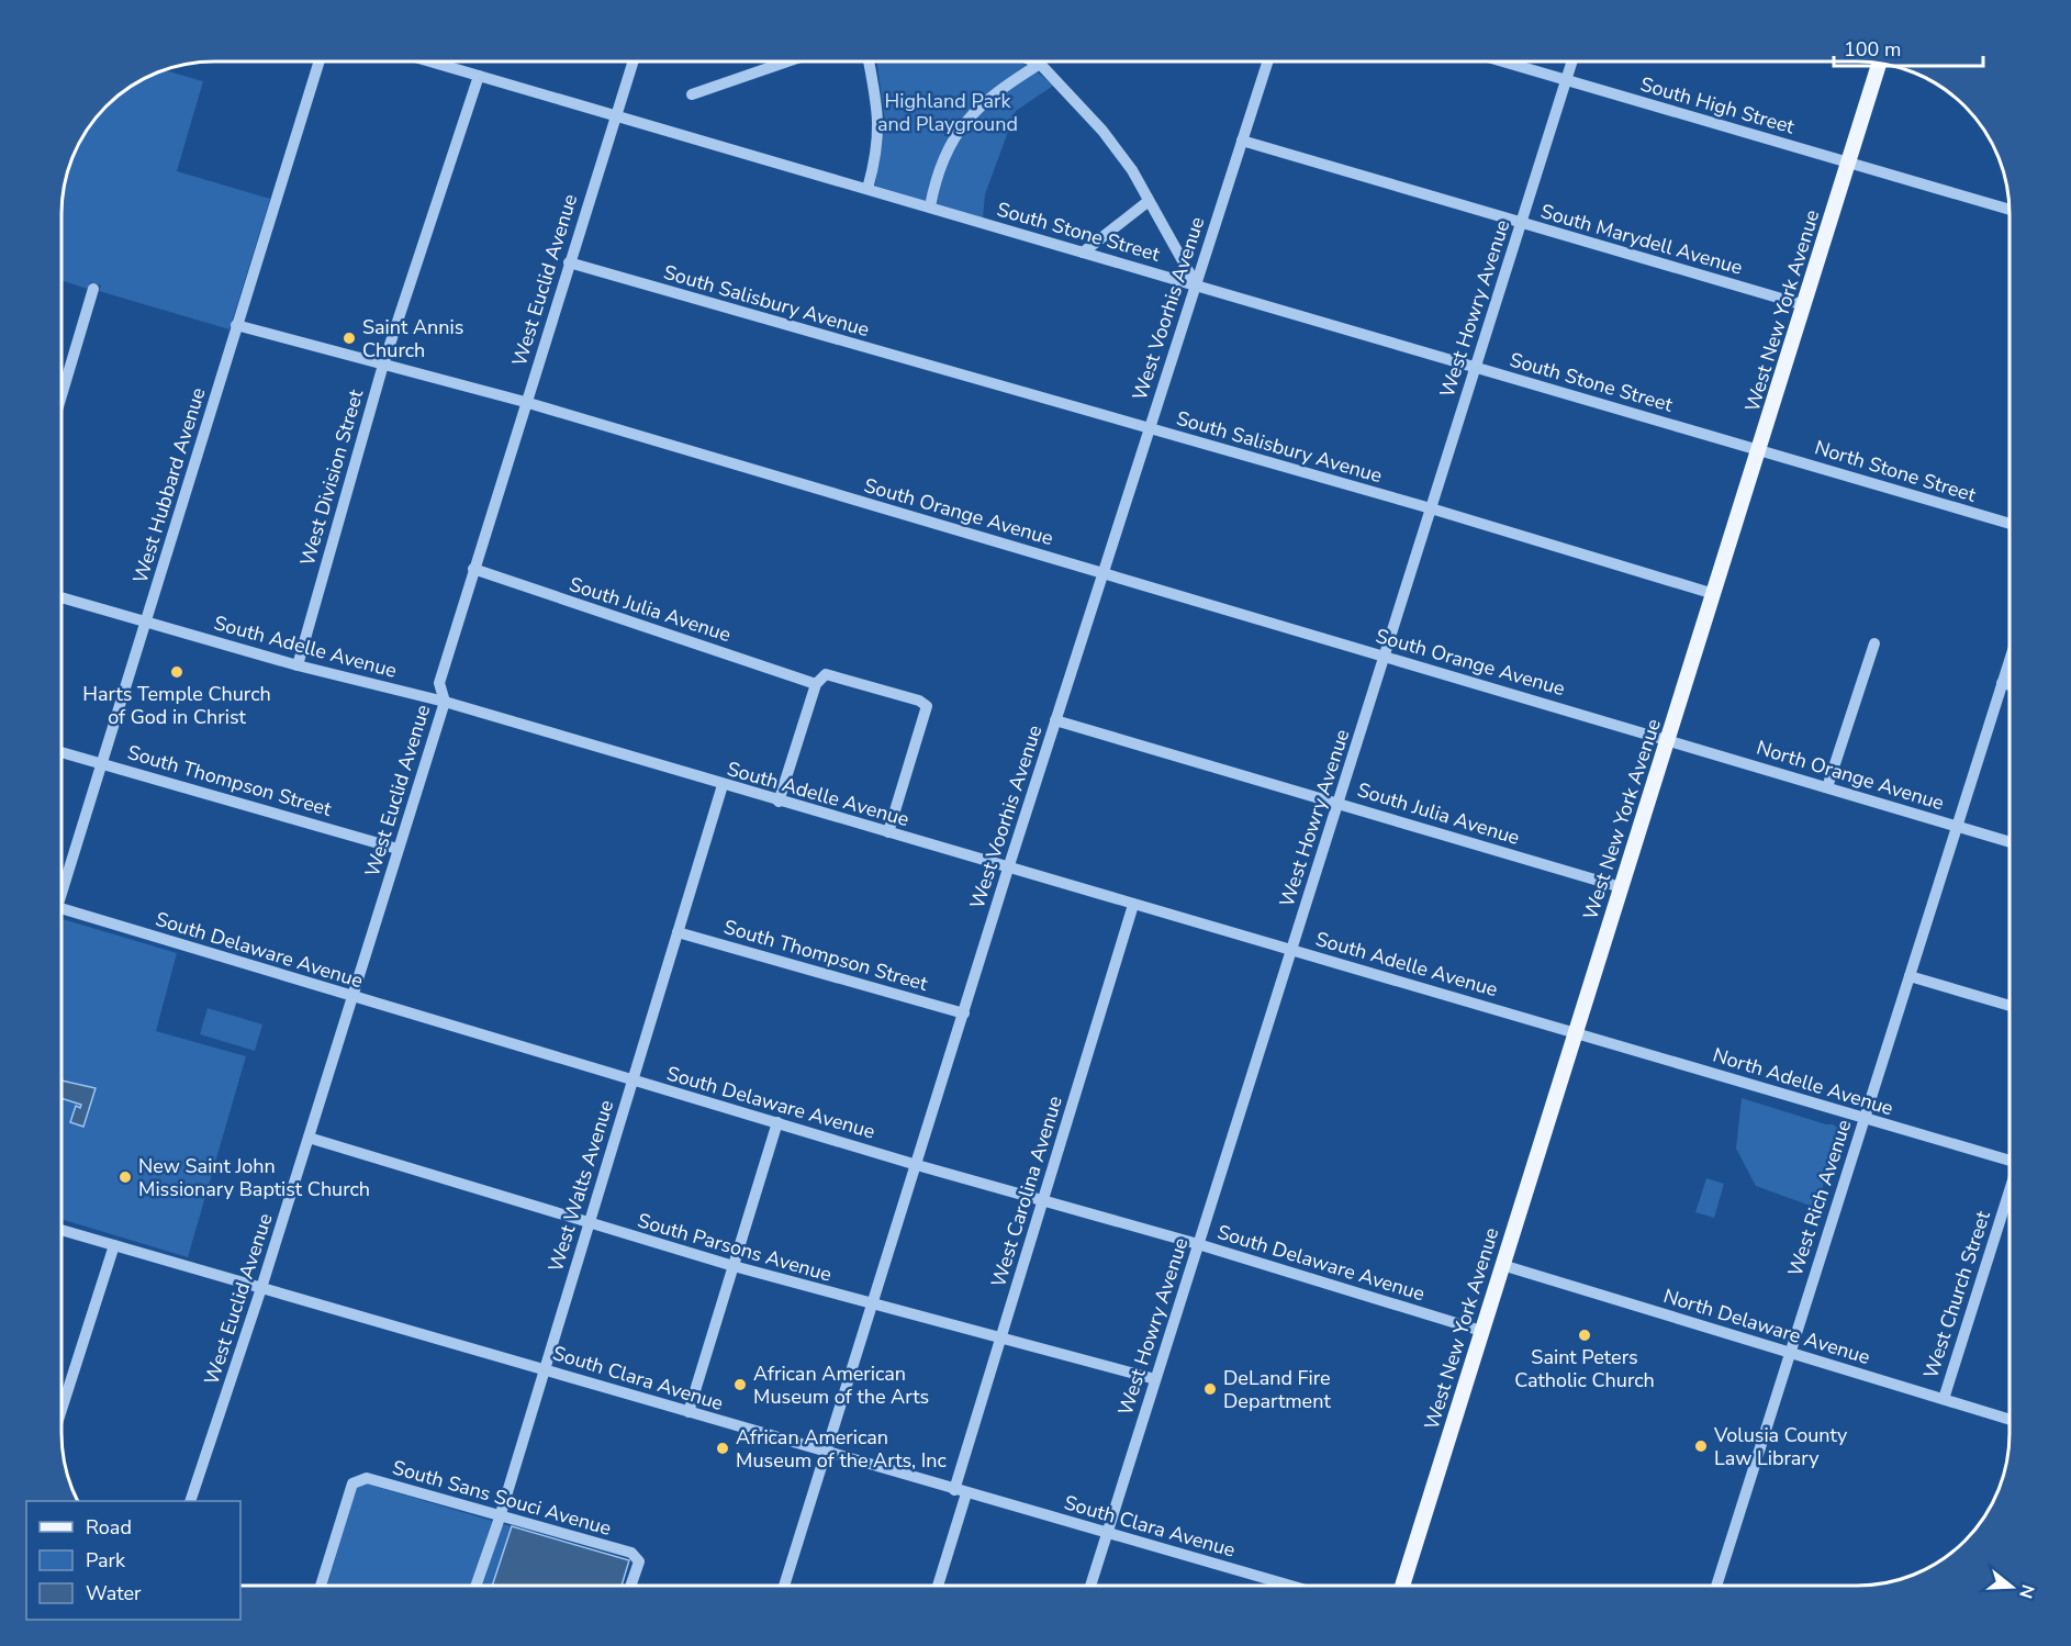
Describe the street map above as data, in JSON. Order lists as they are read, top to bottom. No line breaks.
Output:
{"streets":{"main road":["West New York Avenue"],"street":["South High Street","South Stone Street","South Marydell Avenue","West Euclid Avenue","South Salisbury Avenue","West Voorhis Avenue","West Howry Avenue","North Stone Street","West Division Street","West Hubbard Avenue","South Orange Avenue","South Julia Avenue","South Adelle Avenue","North Orange Avenue","South Thompson Street","South Delaware Avenue","North Adelle Avenue","West Walts Avenue","West Carolina Avenue","West Rich Avenue","South Parsons Avenue","West Church Street","North Delaware Avenue","South Clara Avenue","South Sans Souci Avenue"]},"crossings":[["South High Street","West Howry Avenue"],["South High Street","West New York Avenue"],["South Stone Street","West Euclid Avenue"],["South Stone Street","West Voorhis Avenue"],["South Stone Street","West Howry Avenue"],["South Stone Street","West New York Avenue"],["South Stone Street","North Stone Street"],["South Stone Street","West Division Street"],["South Marydell Avenue","West Voorhis Avenue"],["South Marydell Avenue","West Howry Avenue"],["South Marydell Avenue","West New York Avenue"],["West Euclid Avenue","South Salisbury Avenue"],["West Euclid Avenue","South Orange Avenue"],["West Euclid Avenue","South Julia Avenue"],["West Euclid Avenue","South Adelle Avenue"],["West Euclid Avenue","South Thompson Street"],["West Euclid Avenue","South Delaware Avenue"],["West Euclid Avenue","South Parsons Avenue"],["West Euclid Avenue","South Clara Avenue"],["South Salisbury Avenue","West Voorhis Avenue"],["South Salisbury Avenue","West Howry Avenue"],["South Salisbury Avenue","West New York Avenue"],["West Voorhis Avenue","South Orange Avenue"],["West Voorhis Avenue","South Julia Avenue"],["West Voorhis Avenue","South Adelle Avenue"],["West Voorhis Avenue","South Thompson Street"],["West Voorhis Avenue","South Delaware Avenue"],["West Voorhis Avenue","South Parsons Avenue"],["West Voorhis Avenue","South Clara Avenue"],["West Howry Avenue","South Orange Avenue"],["West Howry Avenue","South Julia Avenue"],["West Howry Avenue","South Adelle Avenue"],["West Howry Avenue","South Delaware Avenue"],["West Howry Avenue","South Parsons Avenue"],["West Howry Avenue","South Clara Avenue"],["West New York Avenue","North Stone Street"],["West New York Avenue","South Orange Avenue"],["West New York Avenue","South Julia Avenue"],["West New York Avenue","South Adelle Avenue"],["West New York Avenue","North Orange Avenue"],["West New York Avenue","South Delaware Avenue"],["West New York Avenue","North Adelle Avenue"],["West New York Avenue","North Delaware Avenue"],["West Division Street","South Orange Avenue"],["West Division Street","South Adelle Avenue"],["West Hubbard Avenue","South Orange Avenue"],["West Hubbard Avenue","South Adelle Avenue"],["West Hubbard Avenue","South Thompson Street"],["South Orange Avenue","North Orange Avenue"],["South Adelle Avenue","North Adelle Avenue"],["South Adelle Avenue","West Walts Avenue"],["South Adelle Avenue","West Carolina Avenue"],["North Orange Avenue","West Rich Avenue"],["South Thompson Street","West Walts Avenue"],["South Delaware Avenue","West Walts Avenue"],["South Delaware Avenue","West Carolina Avenue"],["North Adelle Avenue","West Rich Avenue"],["West Walts Avenue","South Parsons Avenue"],["West Walts Avenue","South Clara Avenue"],["West Walts Avenue","South Sans Souci Avenue"],["West Carolina Avenue","South Parsons Avenue"],["West Carolina Avenue","South Clara Avenue"],["West Rich Avenue","North Delaware Avenue"],["West Church Street","North Delaware Avenue"]],"parks":["Highland Park and Playground"],"places":["Saint Annis Church","Harts Temple Church of God in Christ","New Saint John Missionary Baptist Church","Saint Peters Catholic Church","African American Museum of the Arts","DeLand Fire Department","Volusia County Law Library","African American Museum of the Arts, Inc"],"legend":["Road","Park","Water"],"scale_bar":"100 m","north":"right"}
